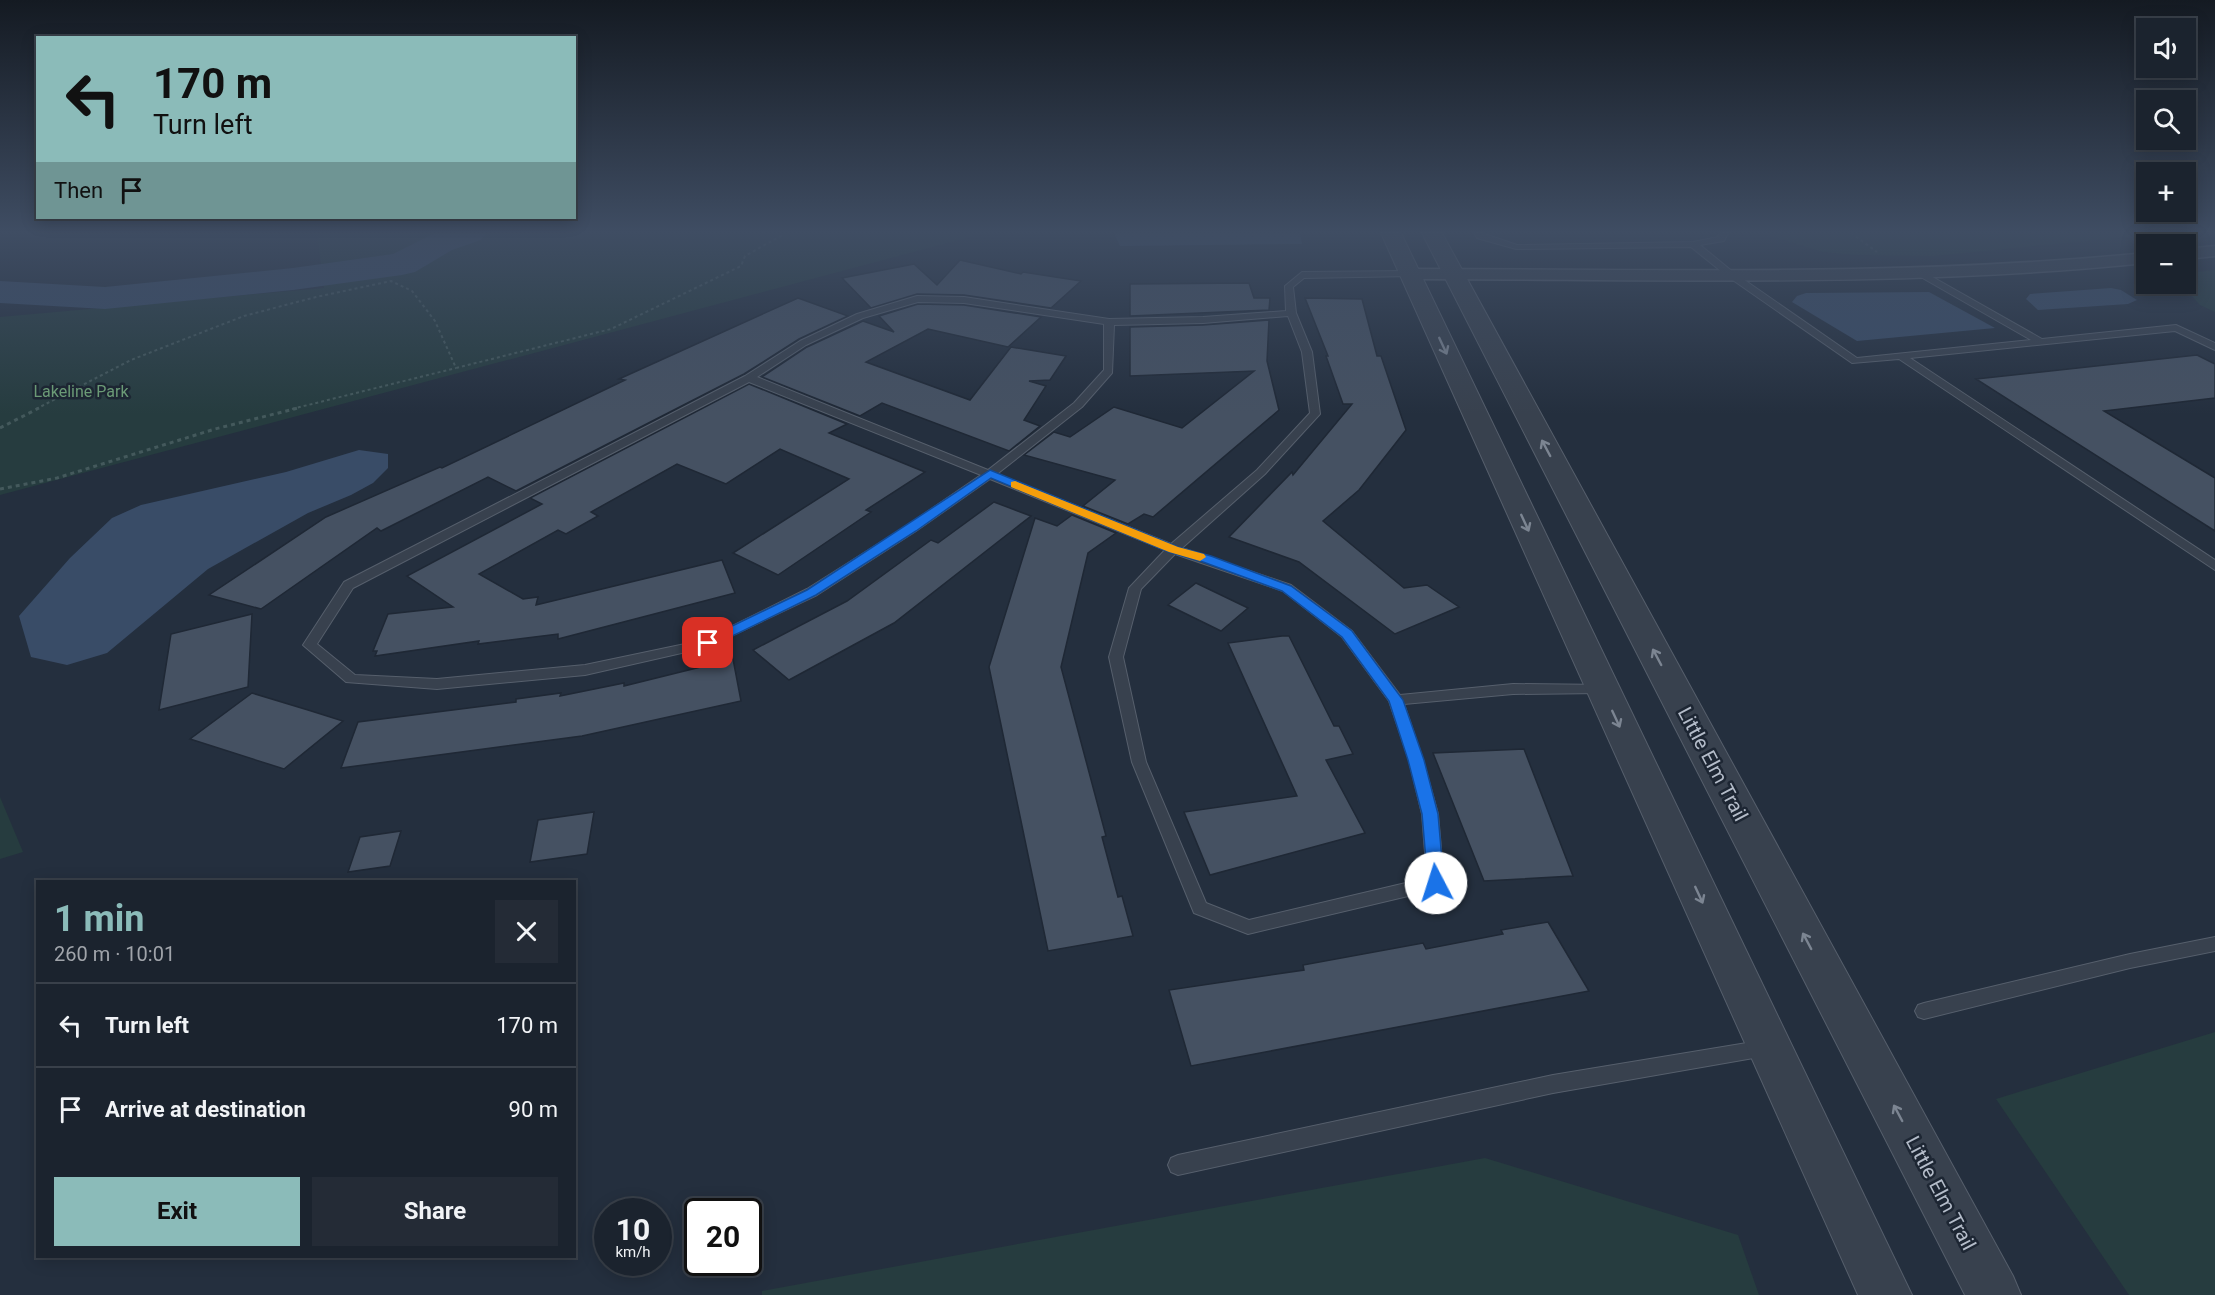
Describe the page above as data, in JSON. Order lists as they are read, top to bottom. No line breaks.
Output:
{"streets":{"street":["Little Elm Trail"]},"parks":["Lakeline Park"],"page":{"map_buttons":["+","−"],"turn":["170 m","Turn left"],"then":"Then","heading":["1 min","260 m · 10:01"],"list":[{"name":"Turn left","value":"170 m"},{"name":"Arrive at destination","value":"90 m"}],"buttons":["Exit","Share"],"speed":"10 km/h","limit":"20"}}
